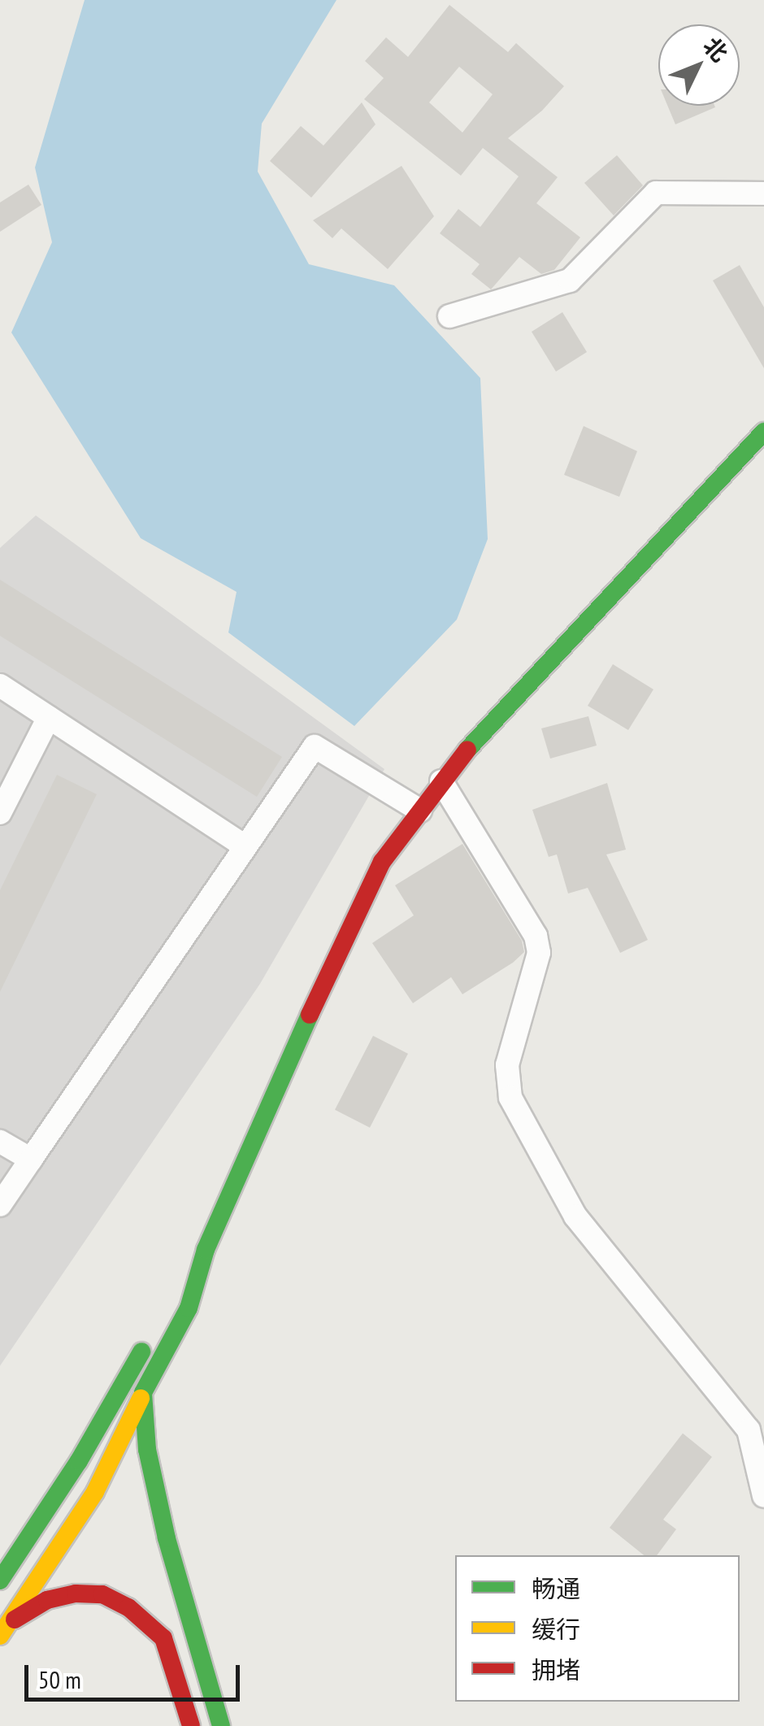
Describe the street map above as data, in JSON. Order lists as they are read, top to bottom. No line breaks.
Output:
{"legend":["畅通","缓行","拥堵"],"scale_bar":"50 m","north":"top right"}
